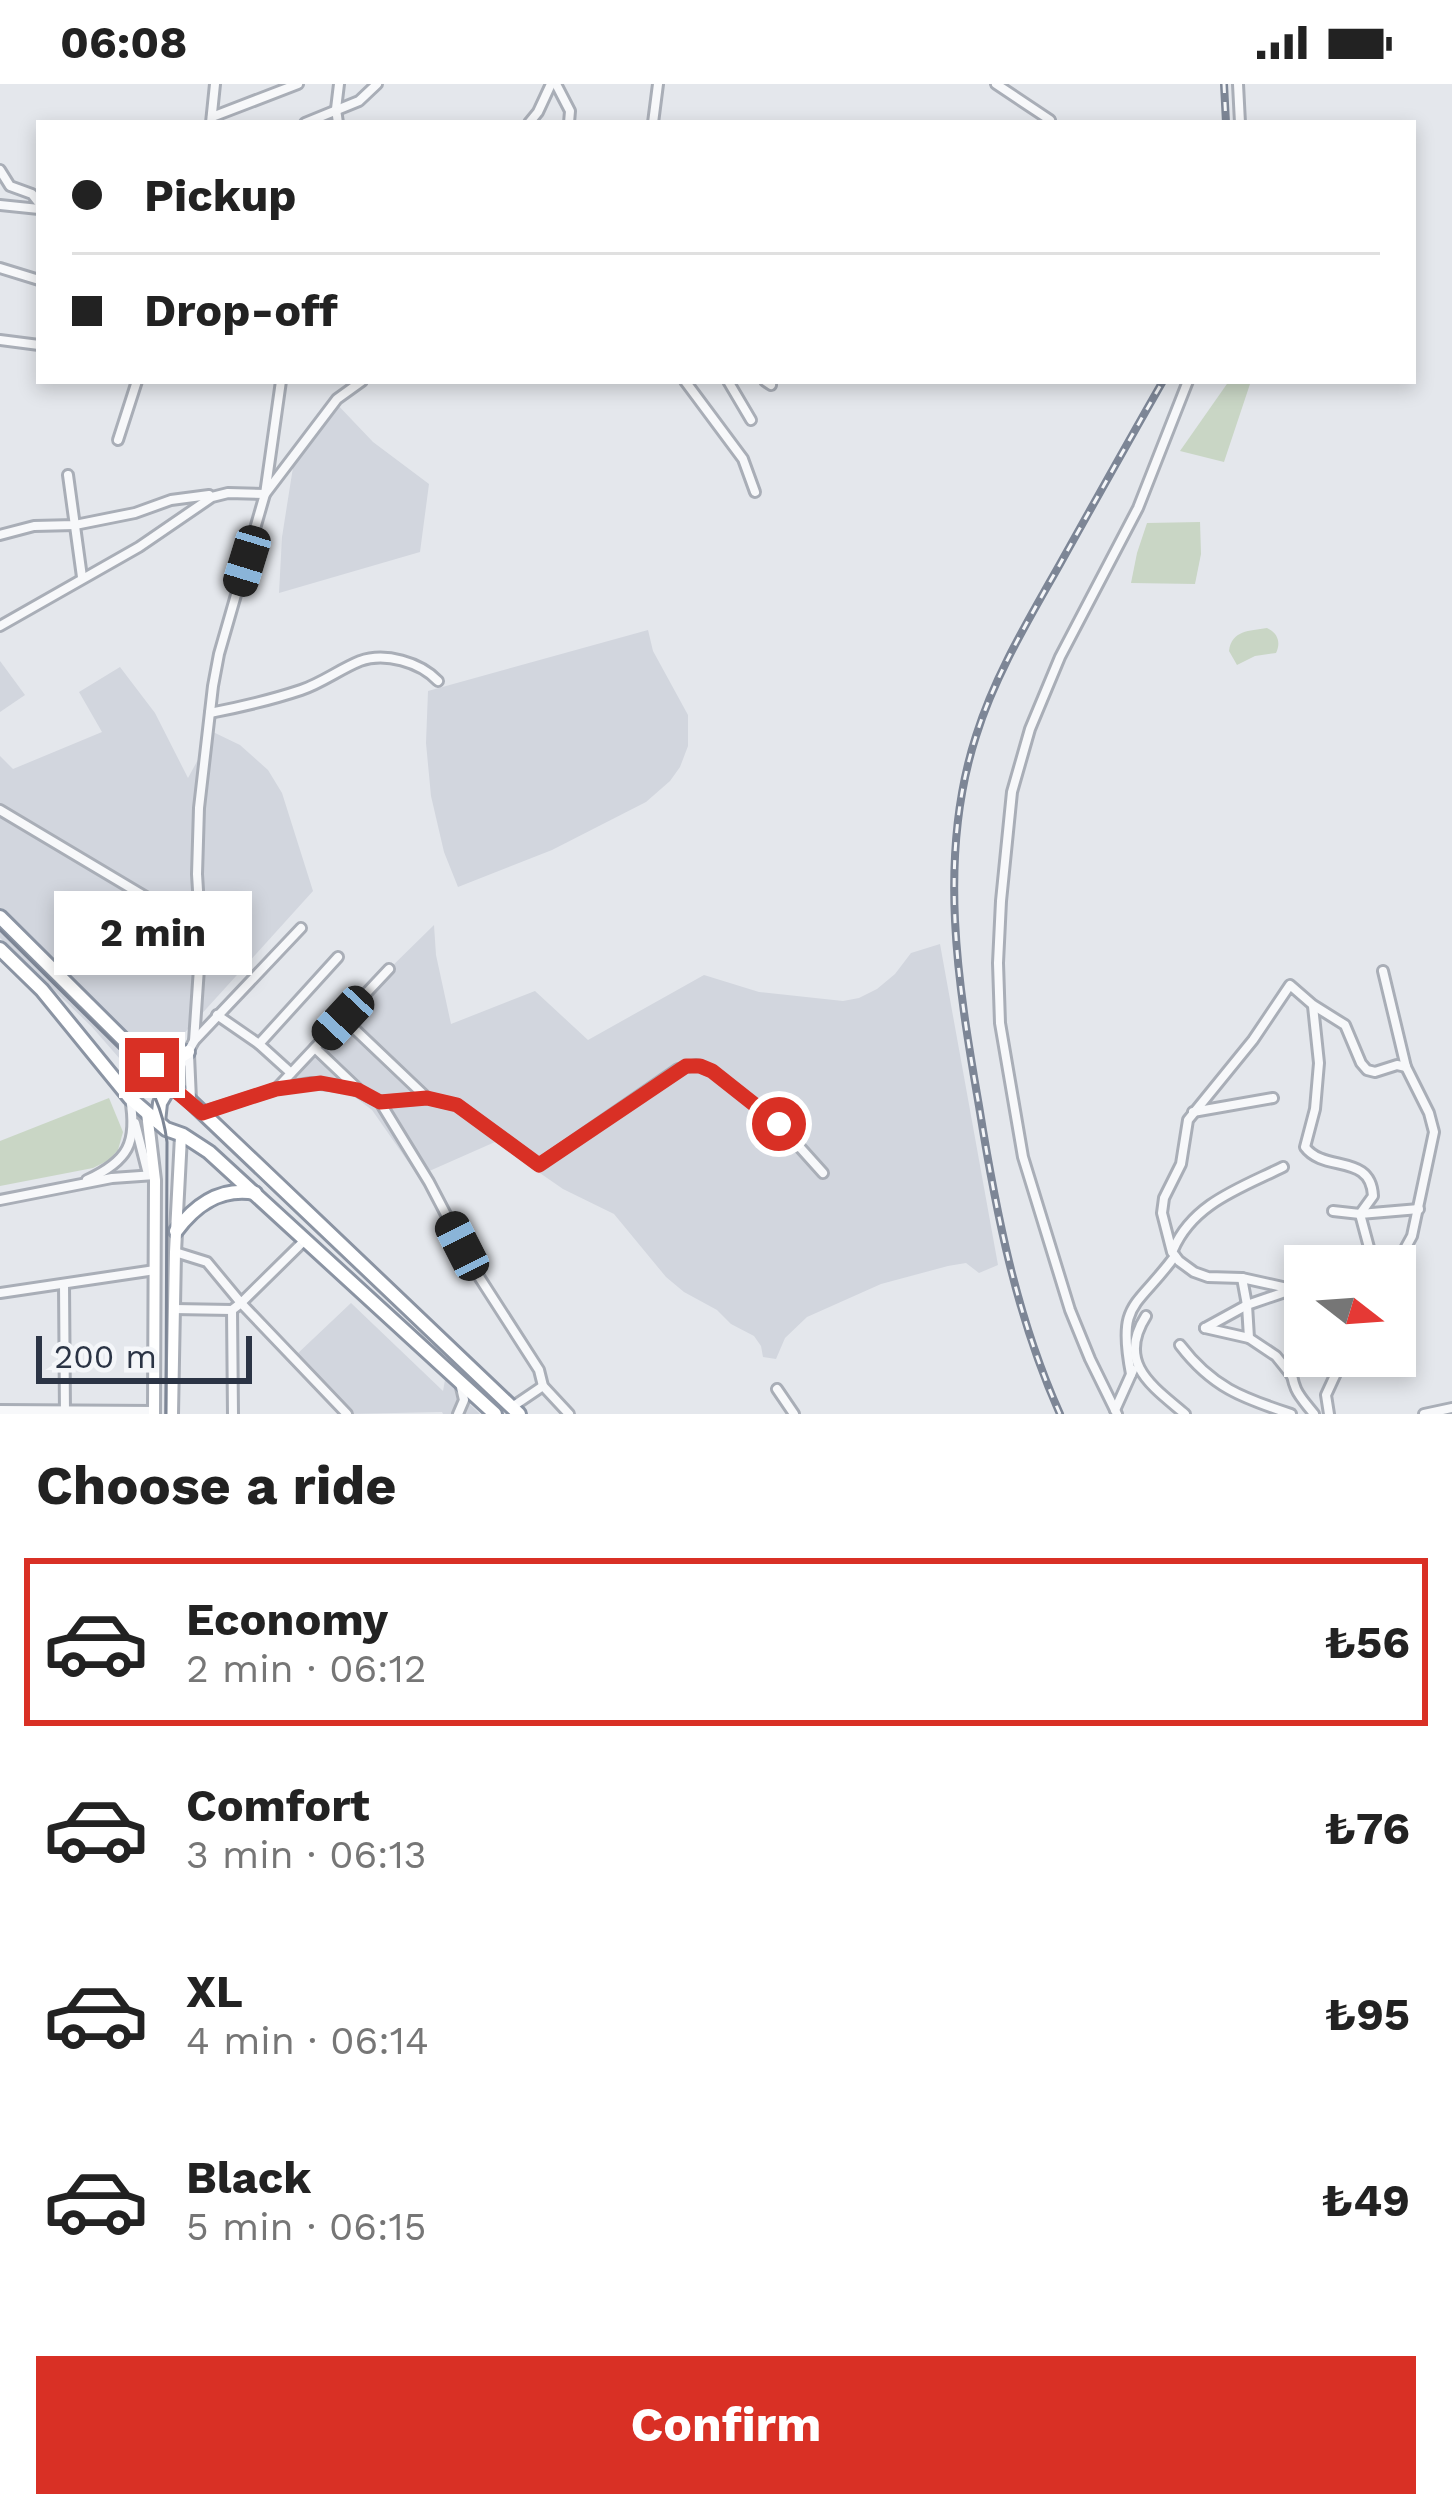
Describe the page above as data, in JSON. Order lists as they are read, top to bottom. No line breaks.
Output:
{"scale_bar":"200 m","north":"right","page":{"status":"06:08","banner":["Pickup","Drop-off"],"bubble":"2 min","scale":"200 m","heading":"Choose a ride","list":[{"name":"Economy","note":"2 min · 06:12","value":"₺56"},{"name":"Comfort","note":"3 min · 06:13","value":"₺76"},{"name":"XL","note":"4 min · 06:14","value":"₺95"},{"name":"Black","note":"5 min · 06:15","value":"₺49"}],"buttons":"Confirm"}}
